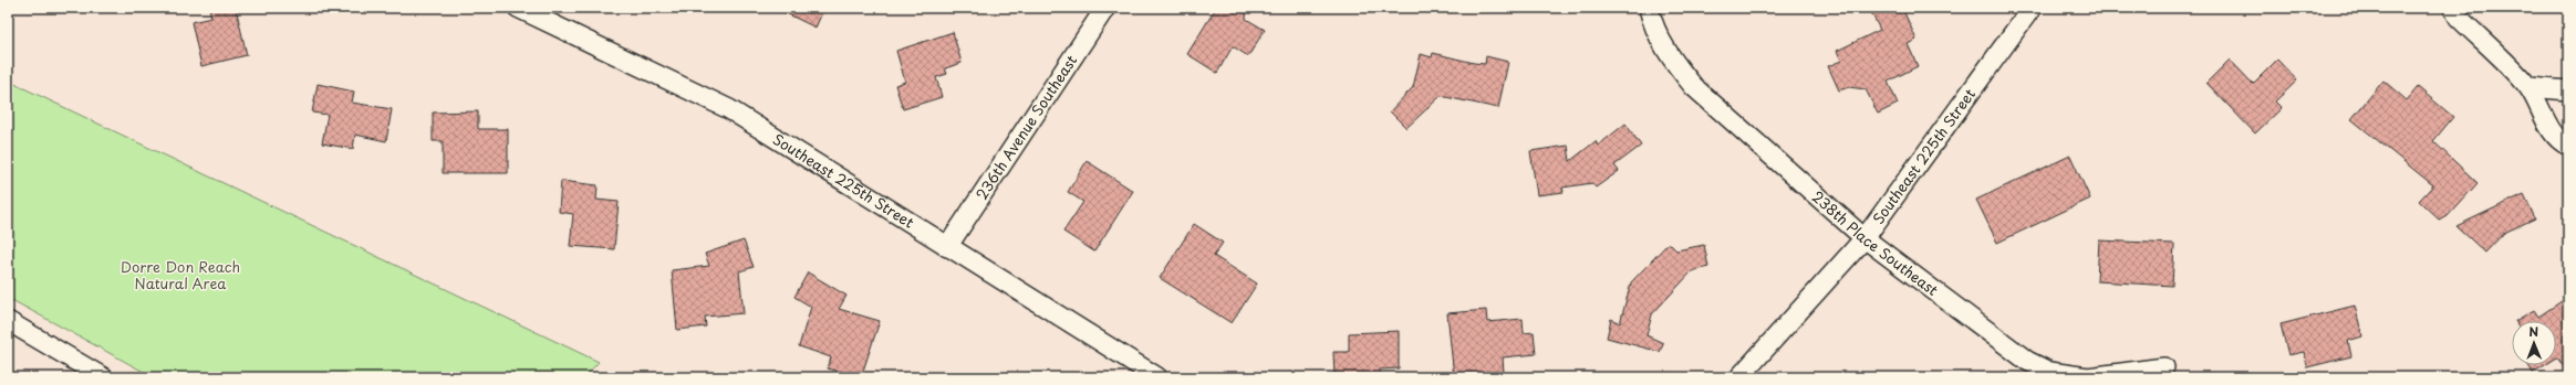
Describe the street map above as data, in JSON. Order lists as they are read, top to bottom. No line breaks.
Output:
{"streets":{"street":["236th Avenue Southeast","Southeast 225th Street","238th Place Southeast"]},"crossings":[["236th Avenue Southeast","Southeast 225th Street"],["Southeast 225th Street","238th Place Southeast"]],"parks":["Dorre Don Reach Natural Area"],"north":"top"}
